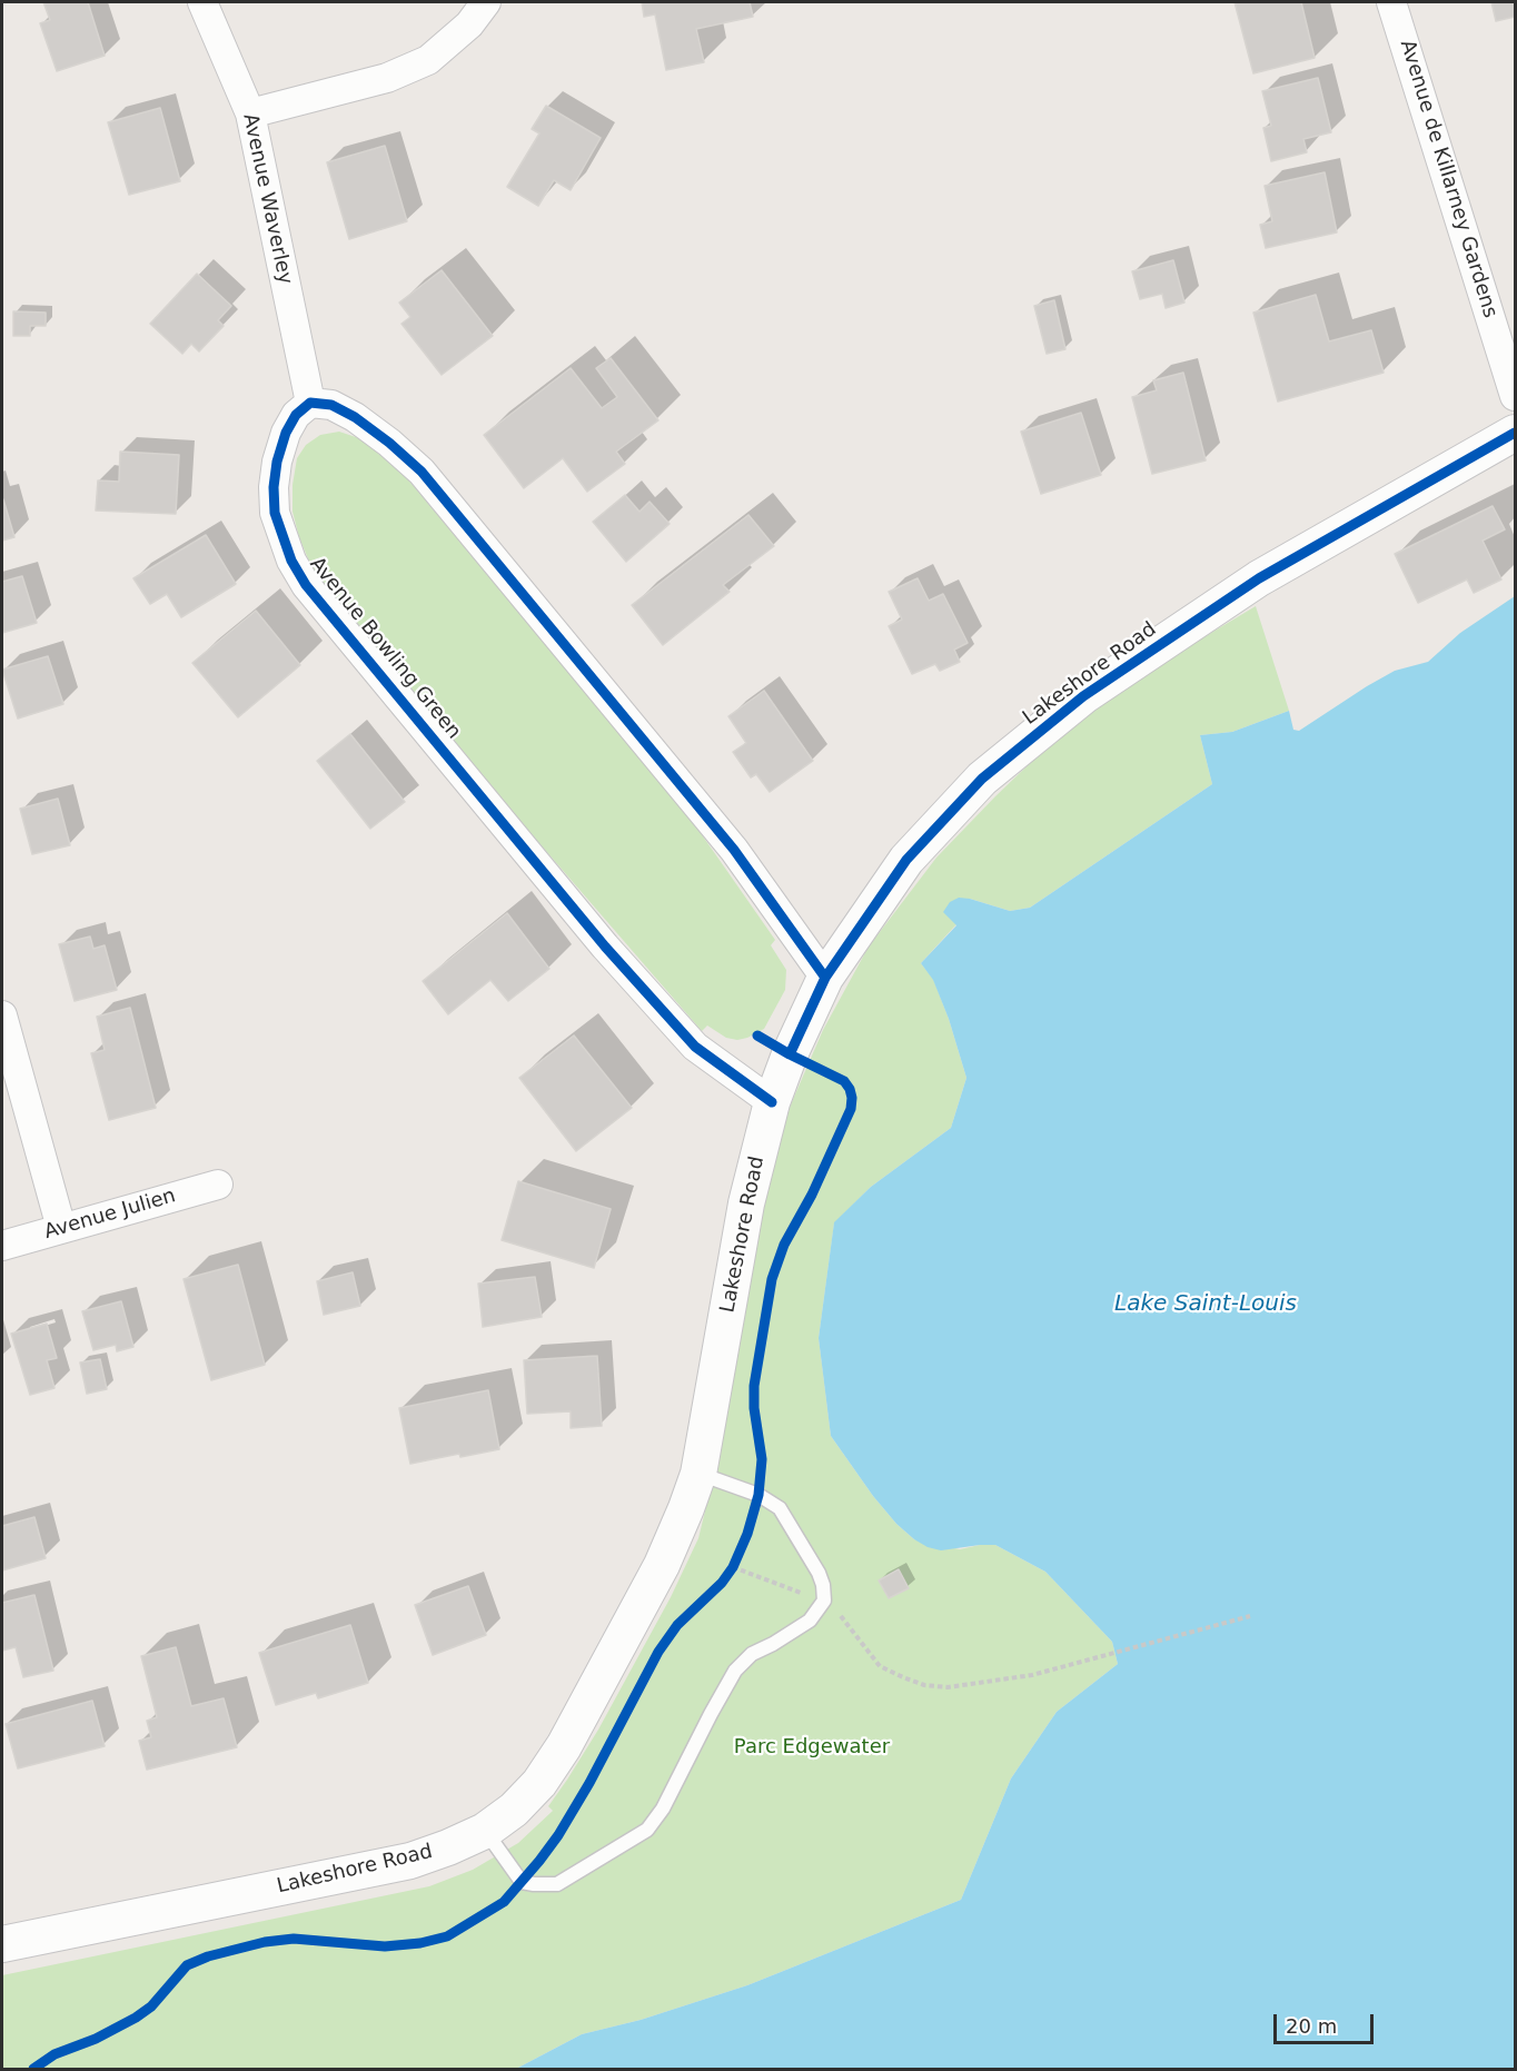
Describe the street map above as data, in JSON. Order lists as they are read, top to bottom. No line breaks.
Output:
{"streets":{"street":["Avenue de Killarney Gardens","Avenue Waverley","Avenue Bowling Green","Lakeshore Road","Avenue Julien"]},"crossings":[["Avenue Waverley","Avenue Bowling Green"],["Avenue Bowling Green","Lakeshore Road"]],"water":["Lake Saint-Louis"],"parks":["Parc Edgewater"],"scale_bar":"20 m"}
